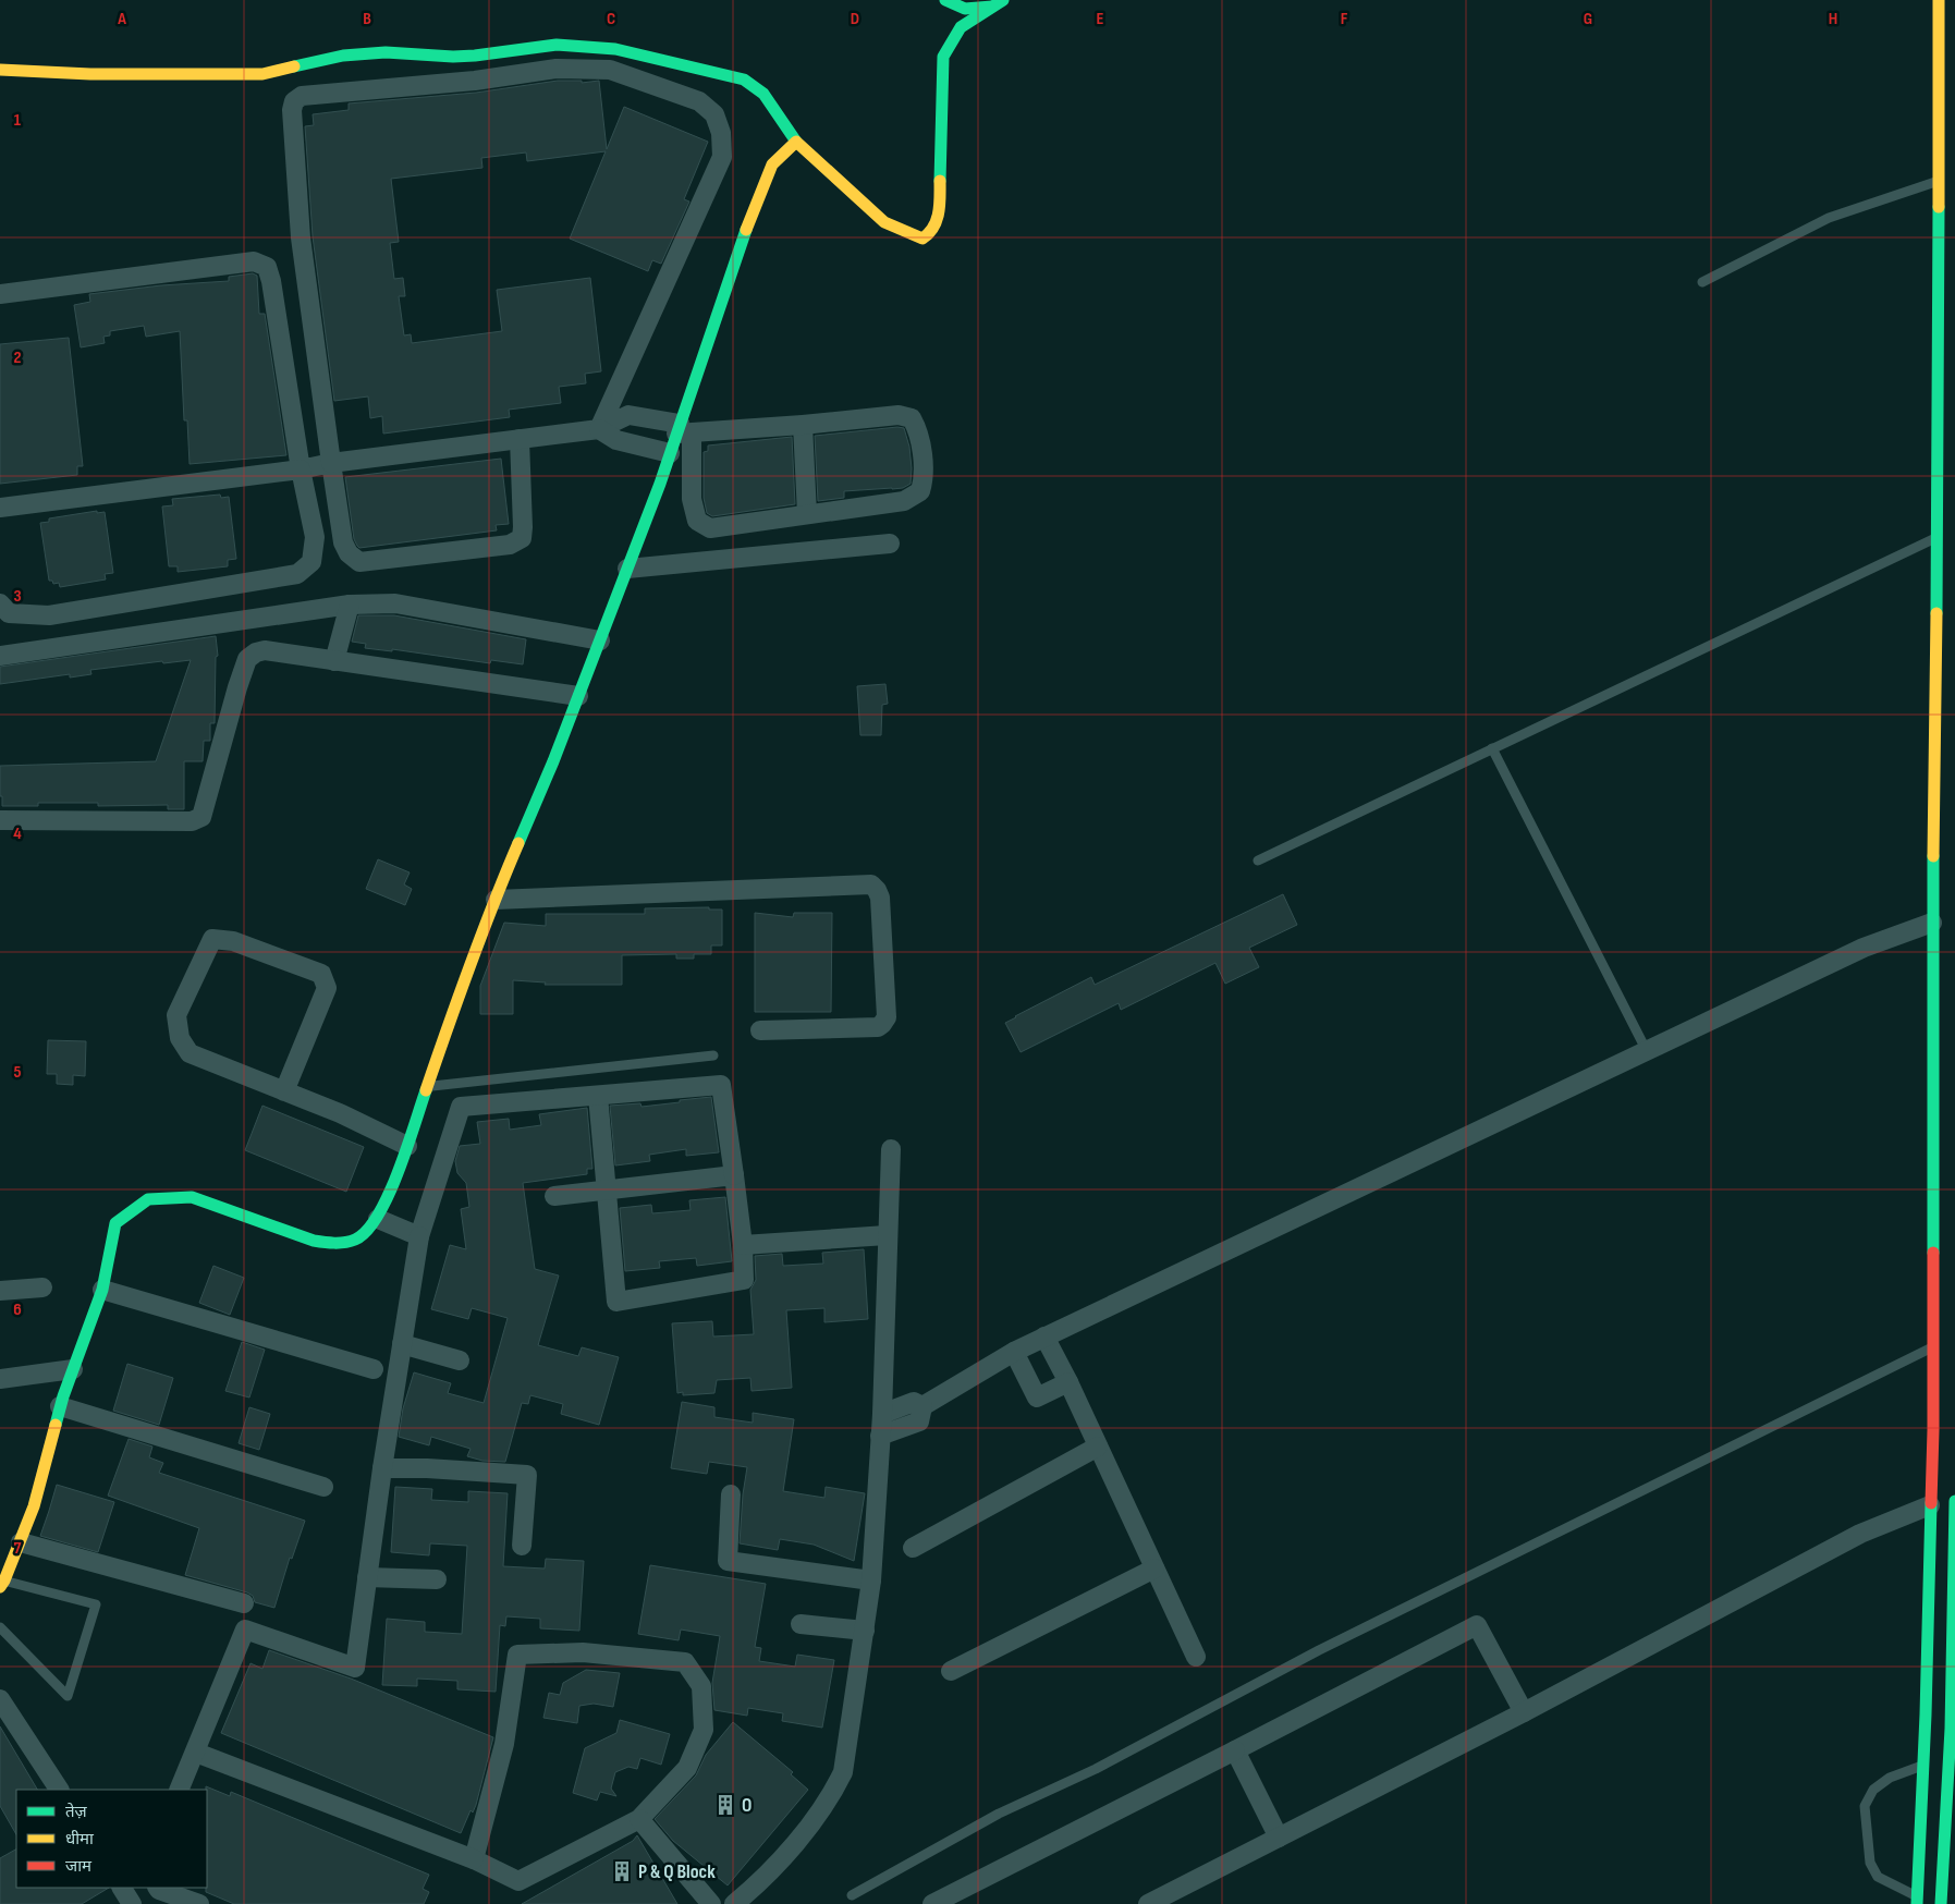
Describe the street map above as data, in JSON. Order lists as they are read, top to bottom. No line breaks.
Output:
{"places":{"building":["O","P & Q Block"]},"legend":["तेज़","धीमा","जाम"],"grid":{"columns":["A","B","C","D","E","F","G","H"],"rows":["1","2","3","4","5","6","7"]}}
